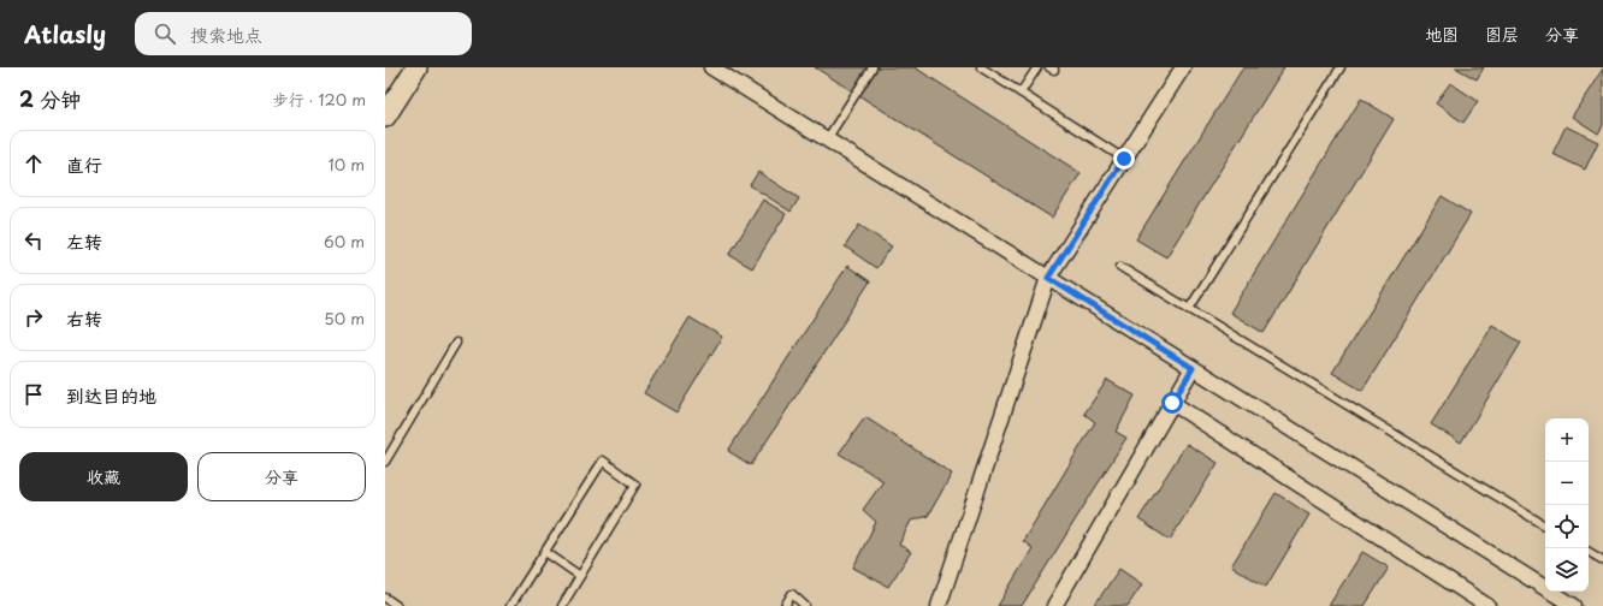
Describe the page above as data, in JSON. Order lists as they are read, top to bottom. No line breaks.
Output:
{"page":{"header":"Atlasly","search":"搜索地点","nav":["地图","图层","分享"],"heading":["2 分钟","步行 · 120 m"],"list":[["直行","10 m"],["左转","60 m"],["右转","50 m"],"到达目的地"],"map_buttons":["+","−"],"buttons":["收藏","分享"]}}
